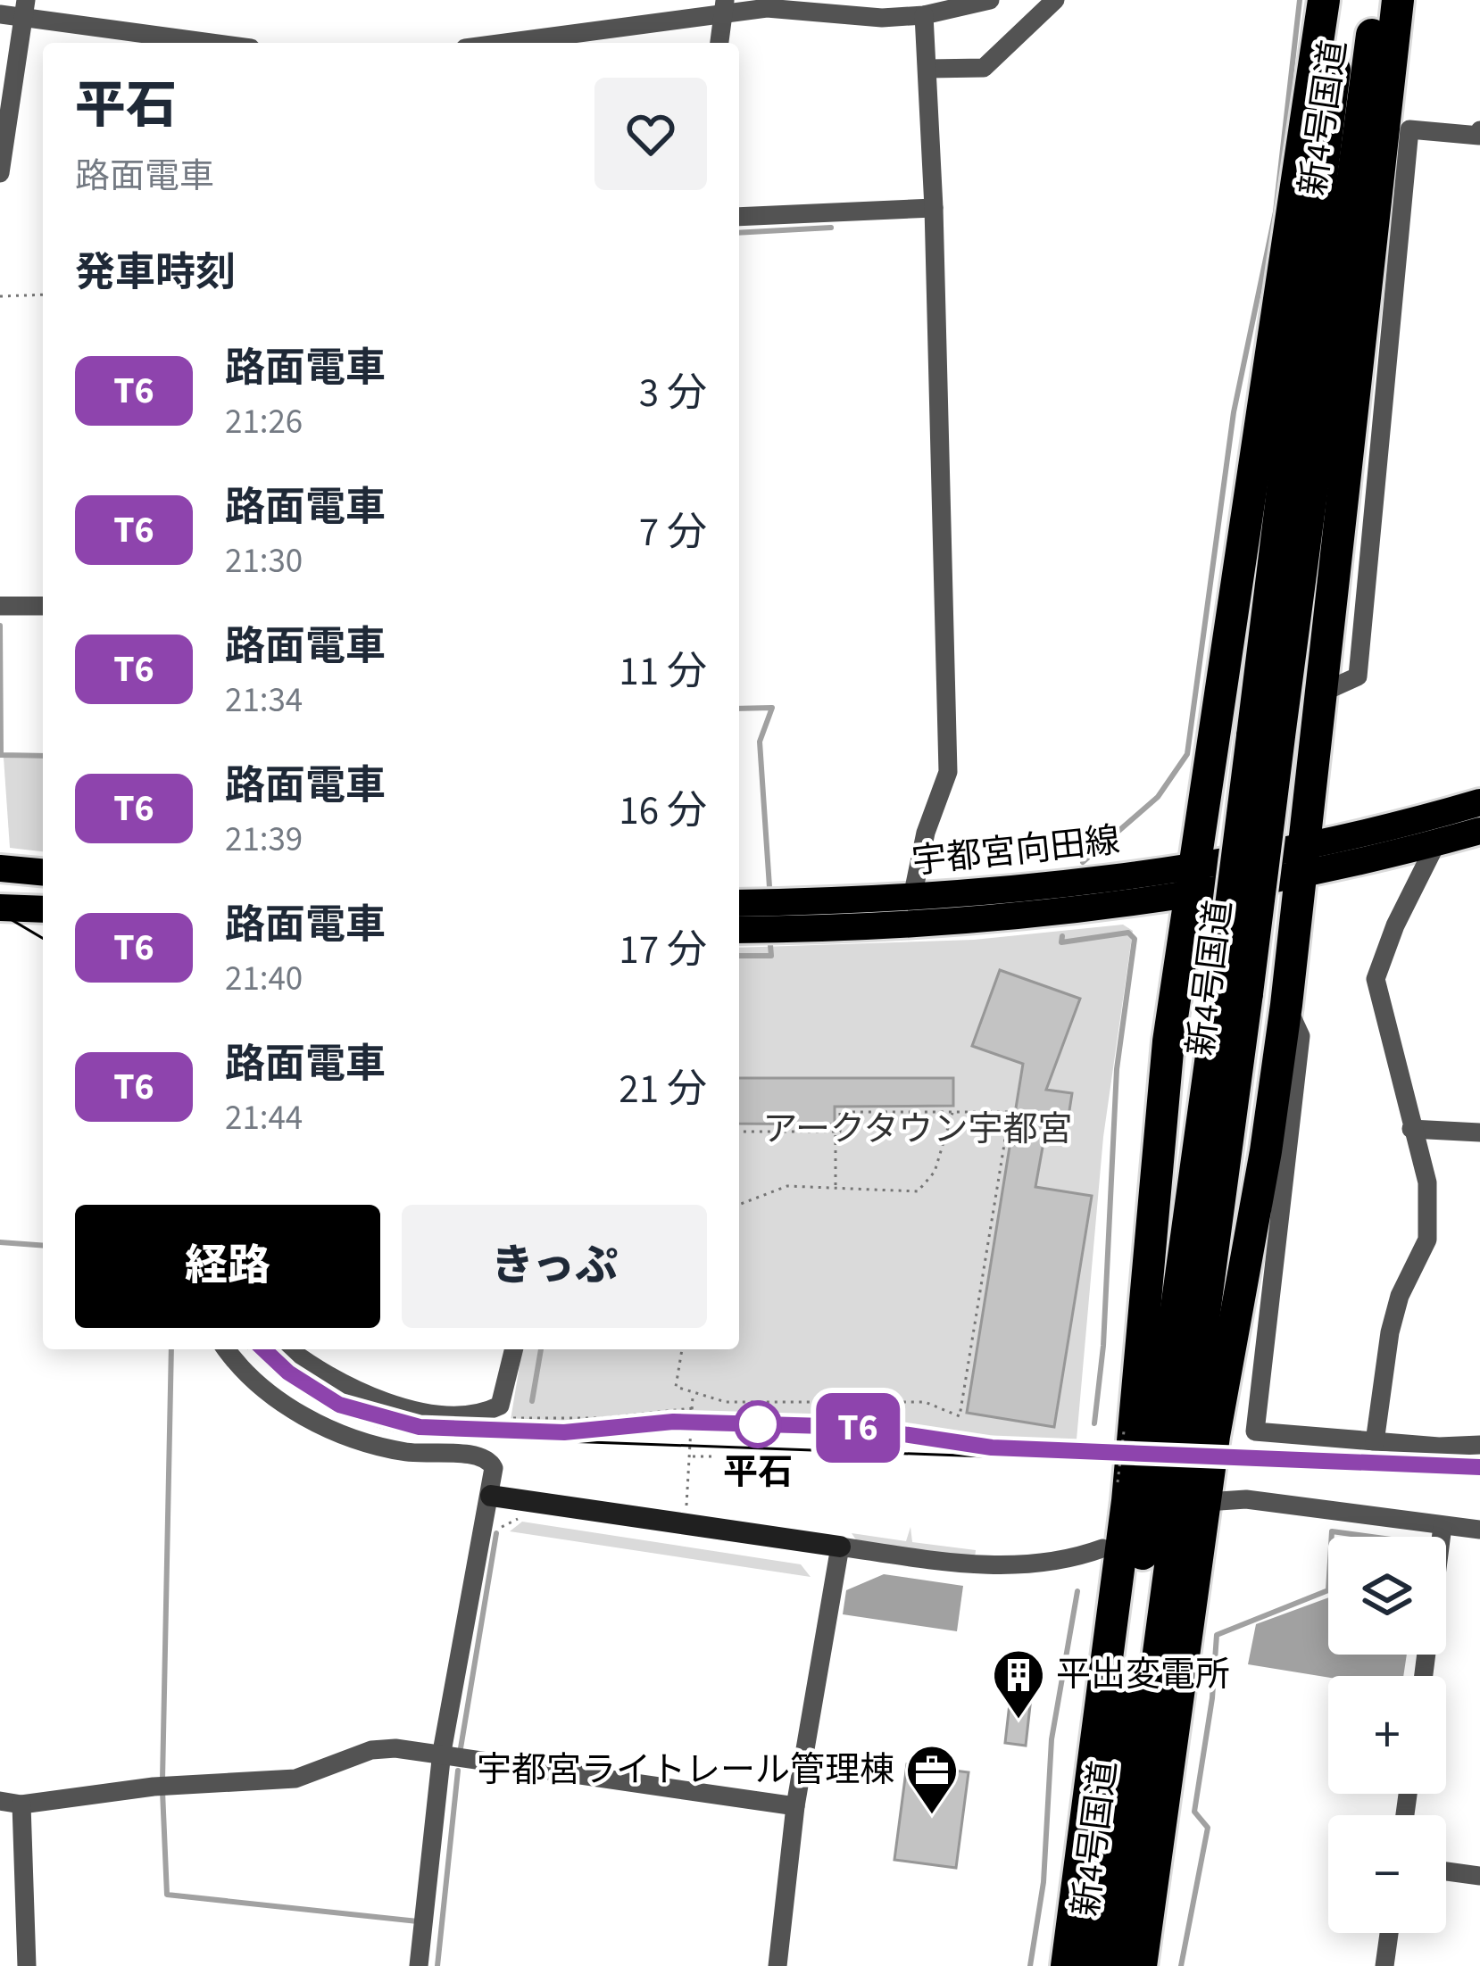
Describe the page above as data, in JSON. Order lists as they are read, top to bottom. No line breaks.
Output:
{"streets":{"highway":["新4号国道"],"main road":["宇都宮向田線"]},"parks":["アークタウン宇都宮"],"places":{"other":["平石"],"building":["平出変電所"],"office":["宇都宮ライトレール管理棟"]},"lines":["tram line T6"],"page":{"on_map":"T6","heading":[["平石","路面電車"],"発車時刻"],"list":[{"mark":"T6","name":"路面電車","note":"21:26","value":"3 分"},{"mark":"T6","name":"路面電車","note":"21:30","value":"7 分"},{"mark":"T6","name":"路面電車","note":"21:34","value":"11 分"},{"mark":"T6","name":"路面電車","note":"21:39","value":"16 分"},{"mark":"T6","name":"路面電車","note":"21:40","value":"17 分"},{"mark":"T6","name":"路面電車","note":"21:44","value":"21 分"}],"buttons":["経路","きっぷ"],"map_buttons":["+","−"]}}
